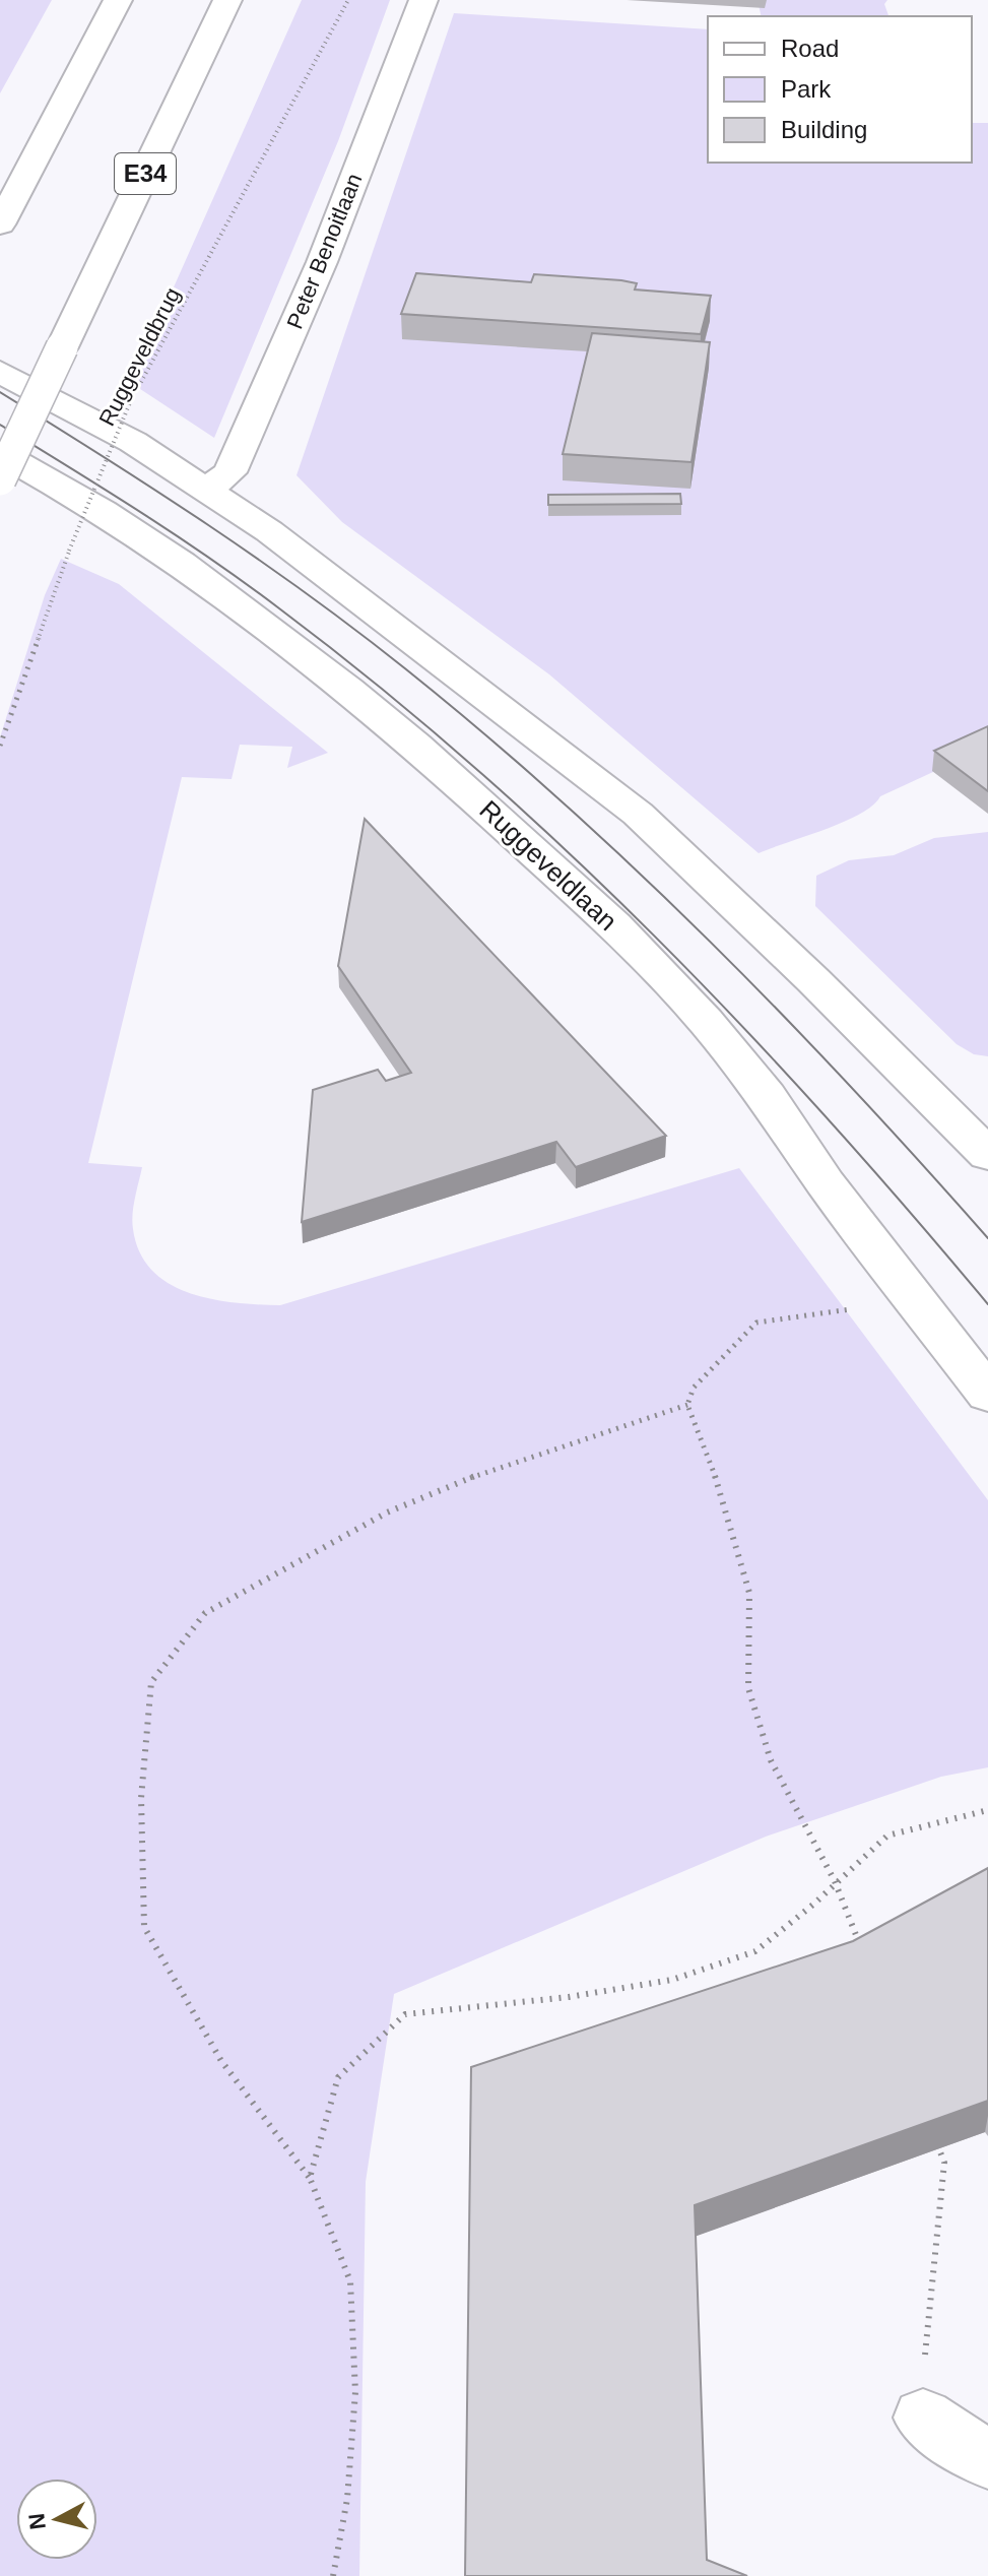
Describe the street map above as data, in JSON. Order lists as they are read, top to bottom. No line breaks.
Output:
{"streets":{"main road":["E34","Peter Benoitlaan","Ruggeveldlaan"],"path":["Ruggeveldbrug"]},"legend":["Road","Park","Building"],"north":"left"}
